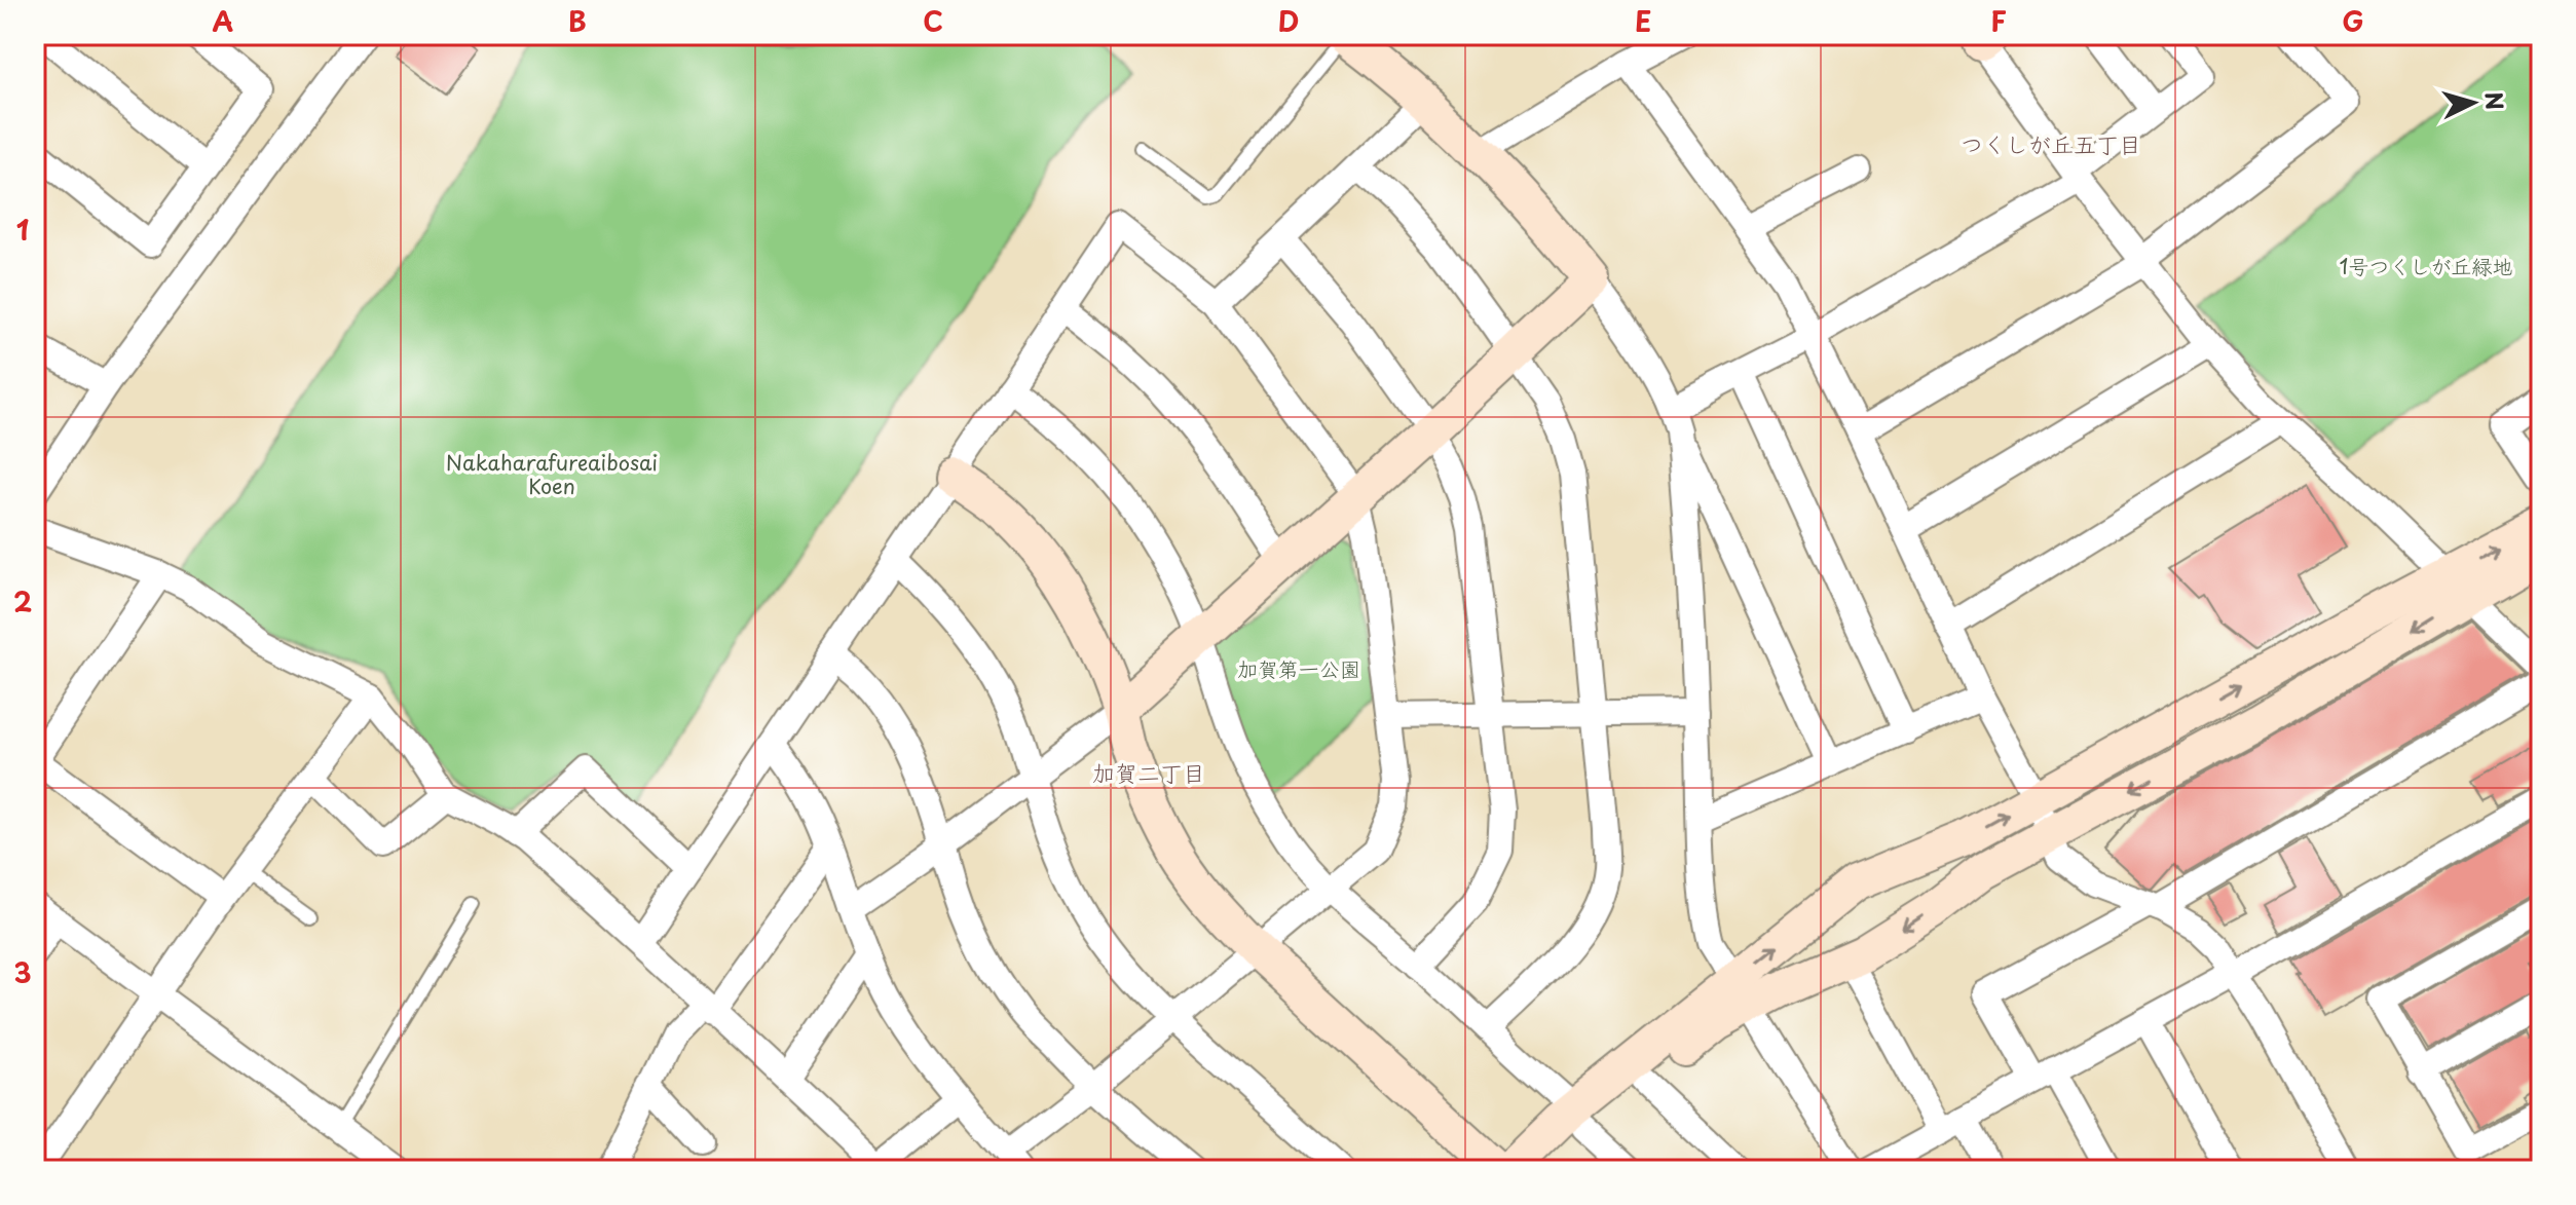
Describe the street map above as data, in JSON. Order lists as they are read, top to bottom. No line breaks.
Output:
{"districts":["つくしが丘五丁目","加賀二丁目"],"parks":["1号つくしが丘緑地","Nakaharafureaibosai Koen","加賀第一公園"],"north":"right","grid":{"columns":["A","B","C","D","E","F","G"],"rows":["1","2","3"]}}
